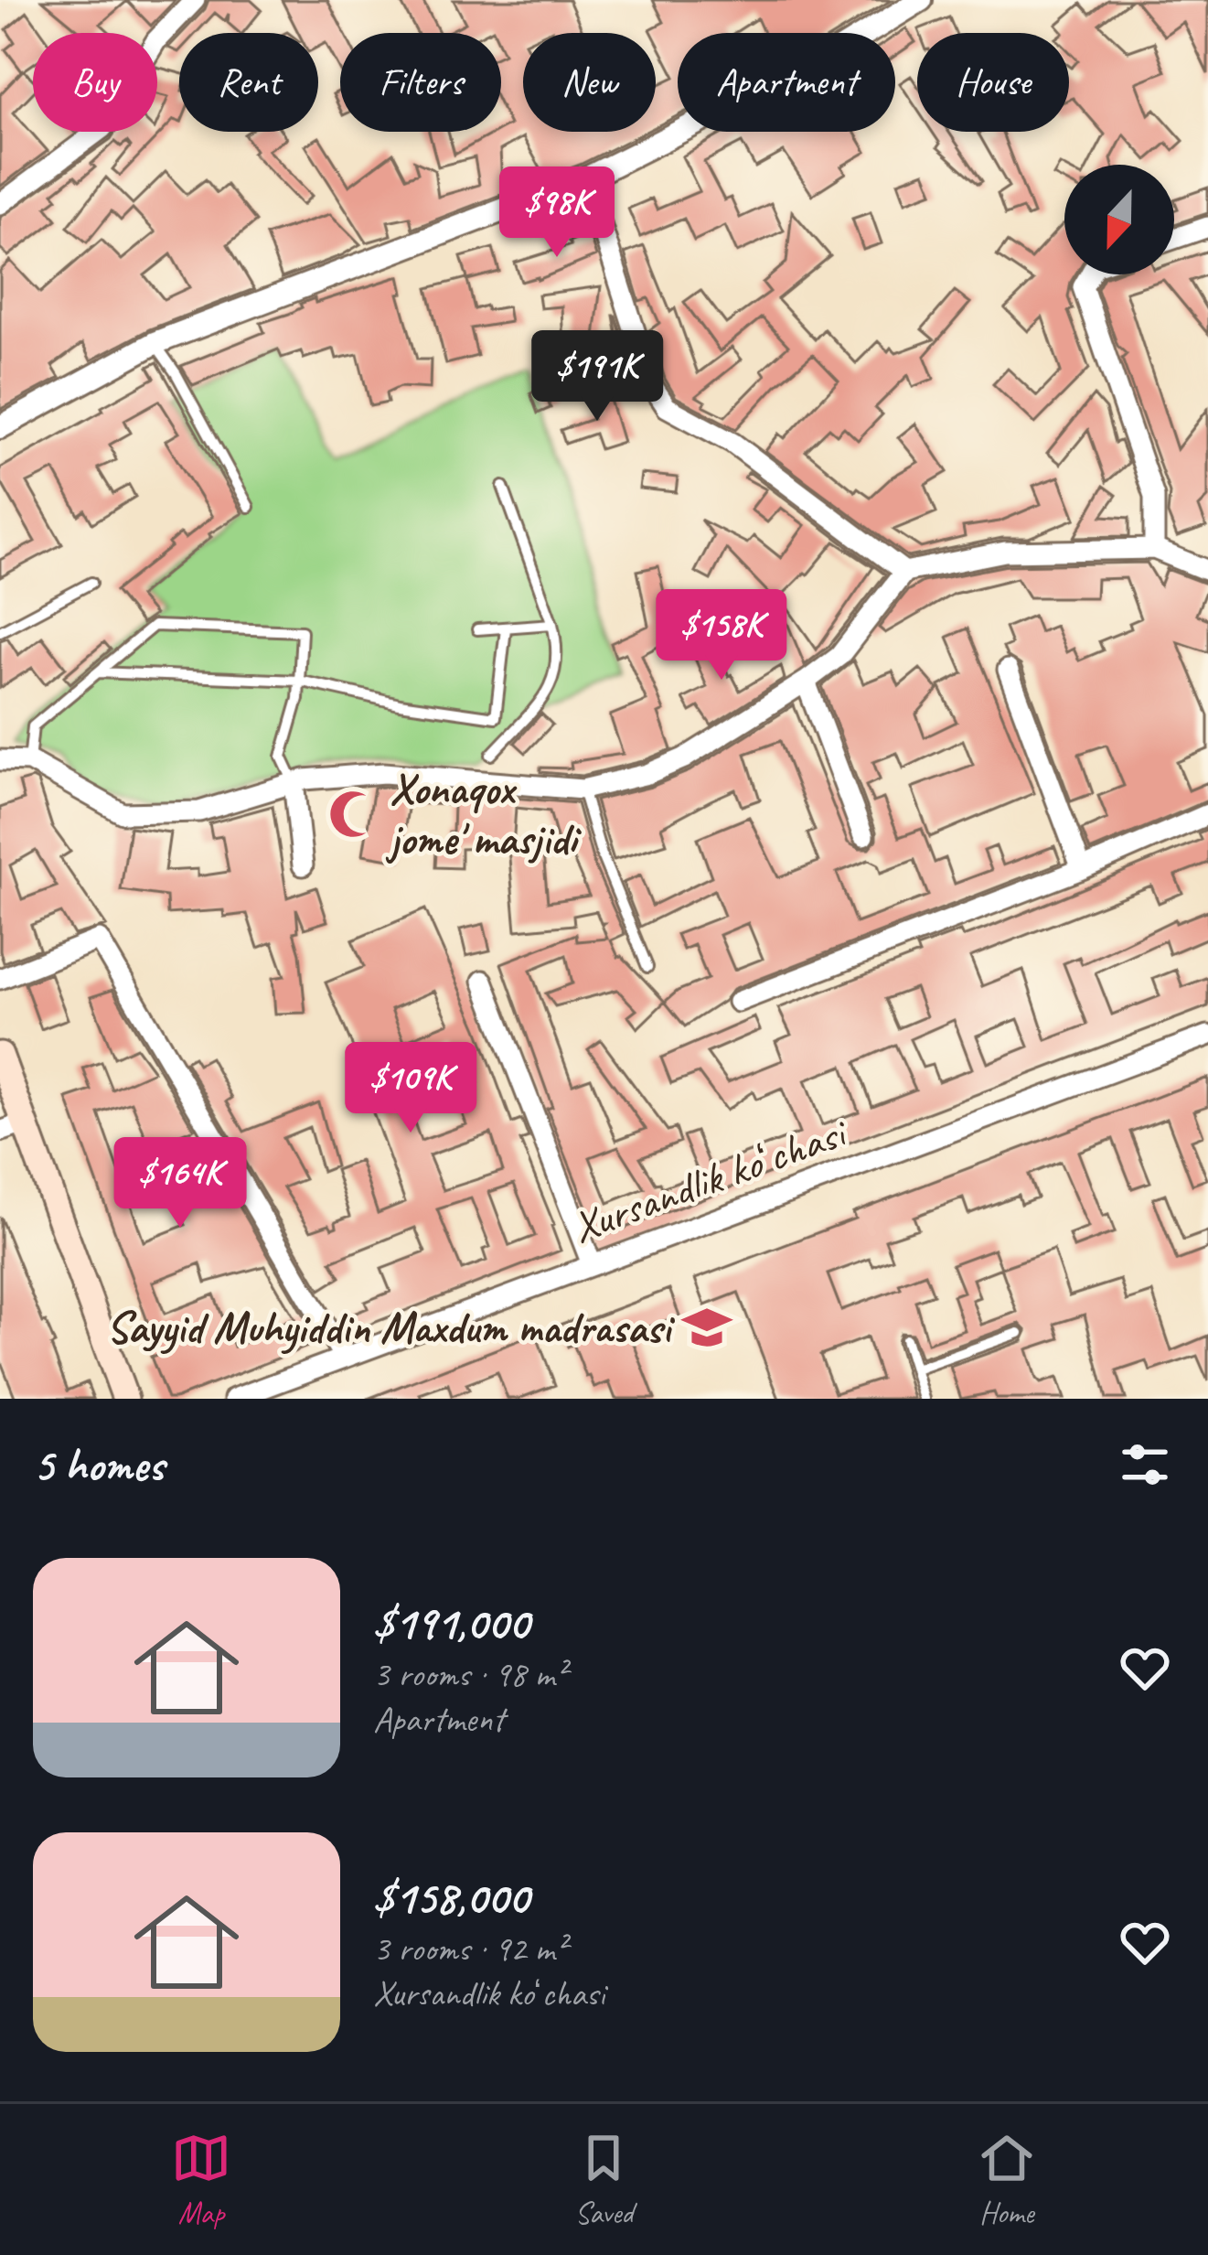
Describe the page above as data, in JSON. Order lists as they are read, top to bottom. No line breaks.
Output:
{"streets":{"street":["Xursandlik koʻchasi"]},"places":{"mosque":["Xonaqox jome' masjidi"],"school or university":["Sayyid Muhyiddin Maxdum madrasasi"]},"north":"bottom","page":{"chip":["Buy","Rent","Filters","New","Apartment","House"],"price":["$98K","$191K","$158K","$109K","$164K"],"heading":"5 homes","list":[{"name":"$191,000","note":"3 rooms · 98 m² · Apartment"},{"name":"$158,000","note":"3 rooms · 92 m² · Xursandlik koʻchasi"}],"tabs":["Map","Saved","Home"]}}
